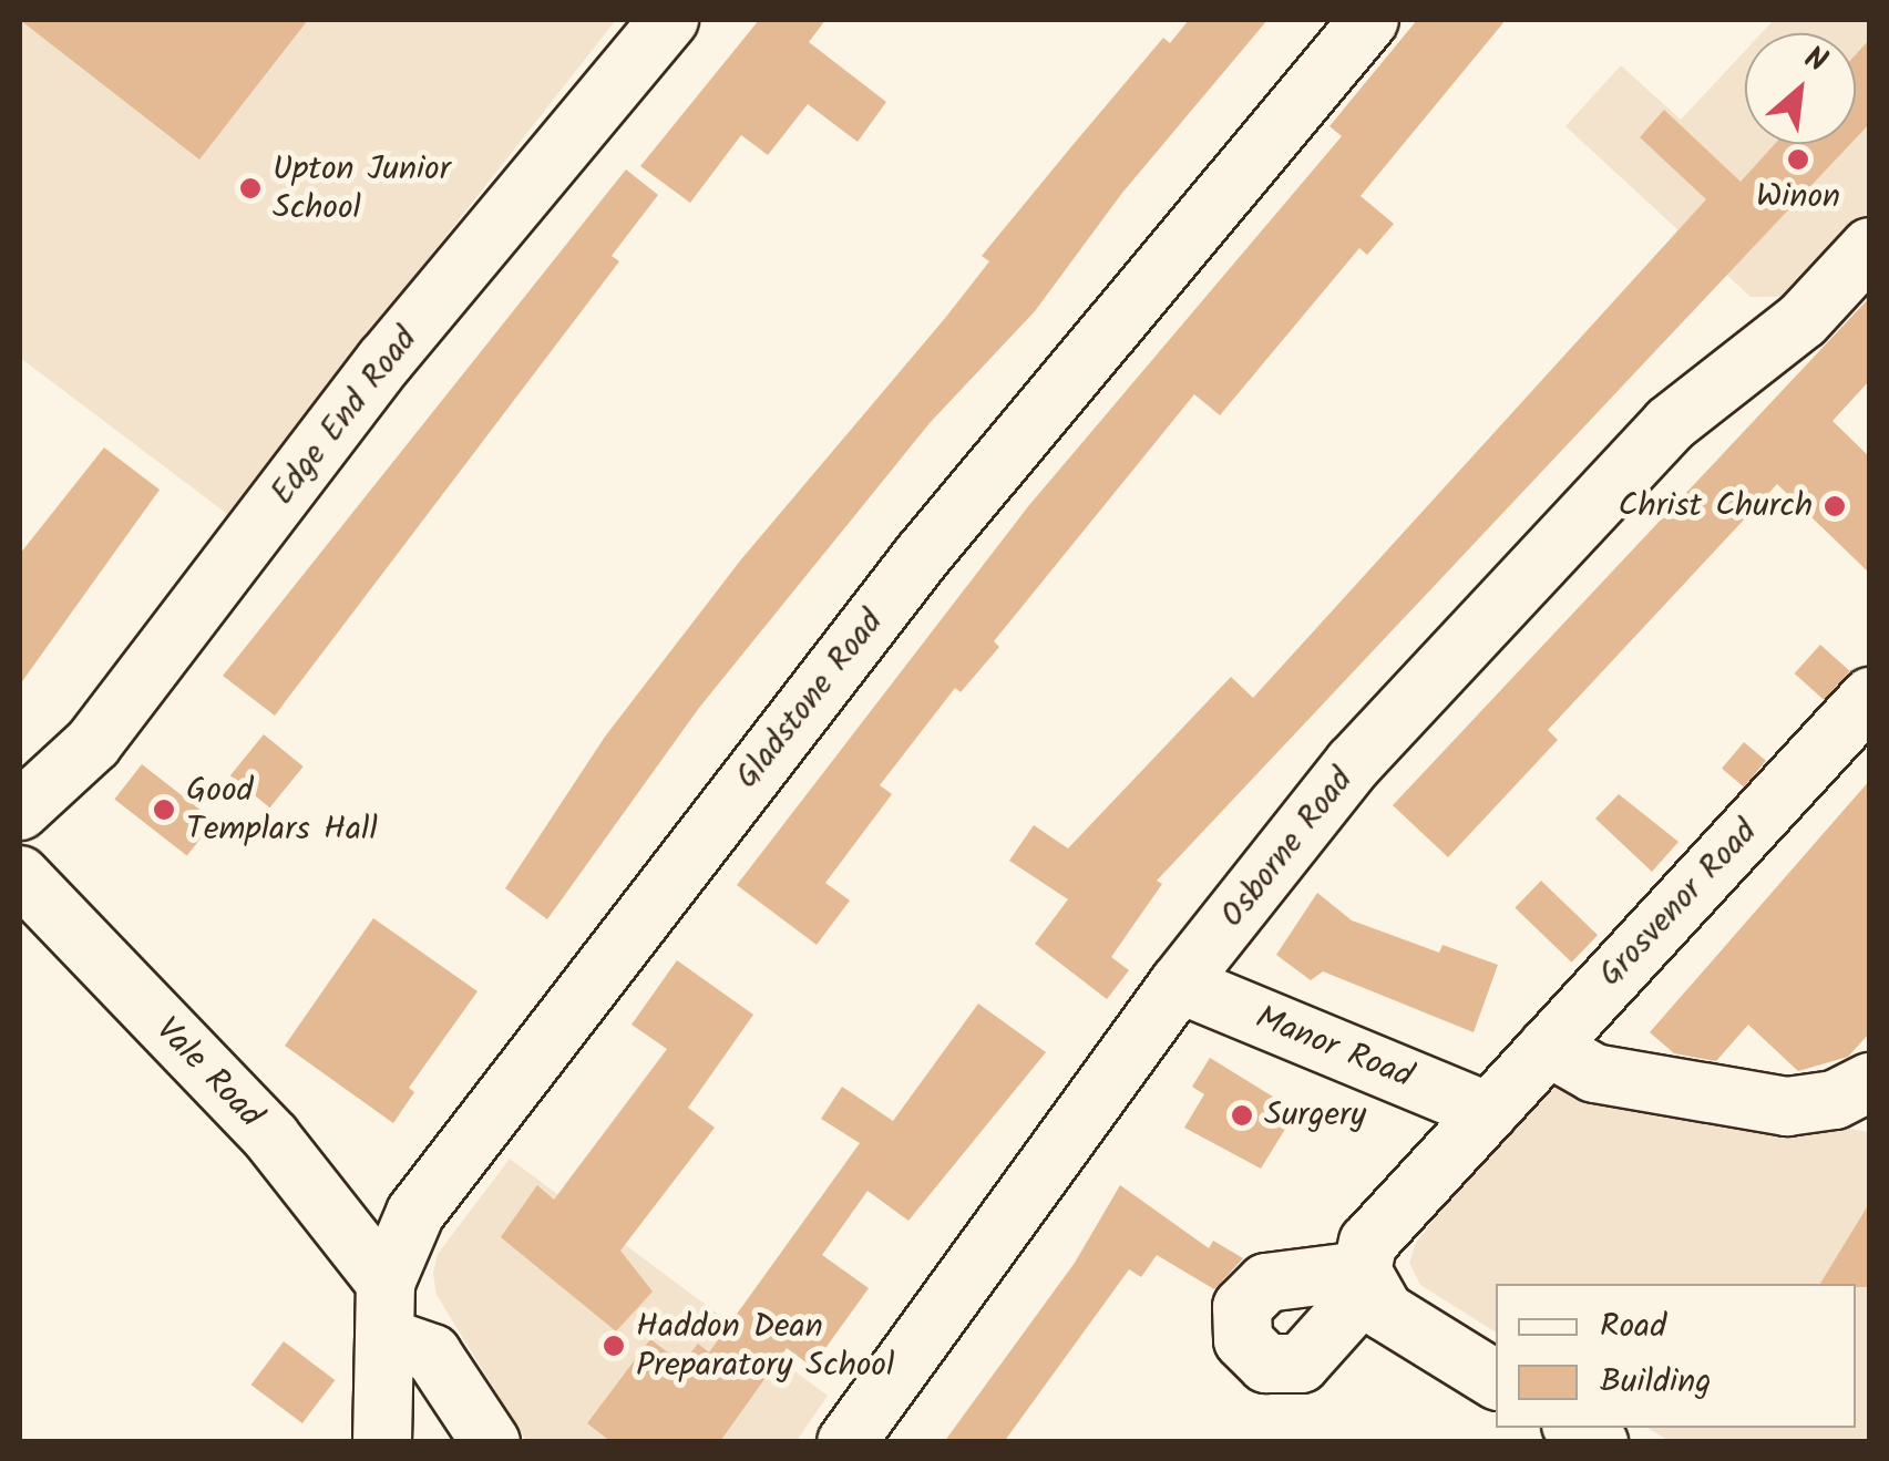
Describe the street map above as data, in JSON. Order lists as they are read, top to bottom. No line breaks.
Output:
{"streets":{"street":["Edge End Road","Gladstone Road","Osborne Road","Grosvenor Road","Manor Road","Vale Road"]},"crossings":[["Gladstone Road","Vale Road"],["Osborne Road","Manor Road"],["Grosvenor Road","Manor Road"]],"places":["Winon","Upton Junior School","Christ Church","Good Templars Hall","Surgery","Haddon Dean Preparatory School"],"legend":["Road","Building"],"north":"top right"}
